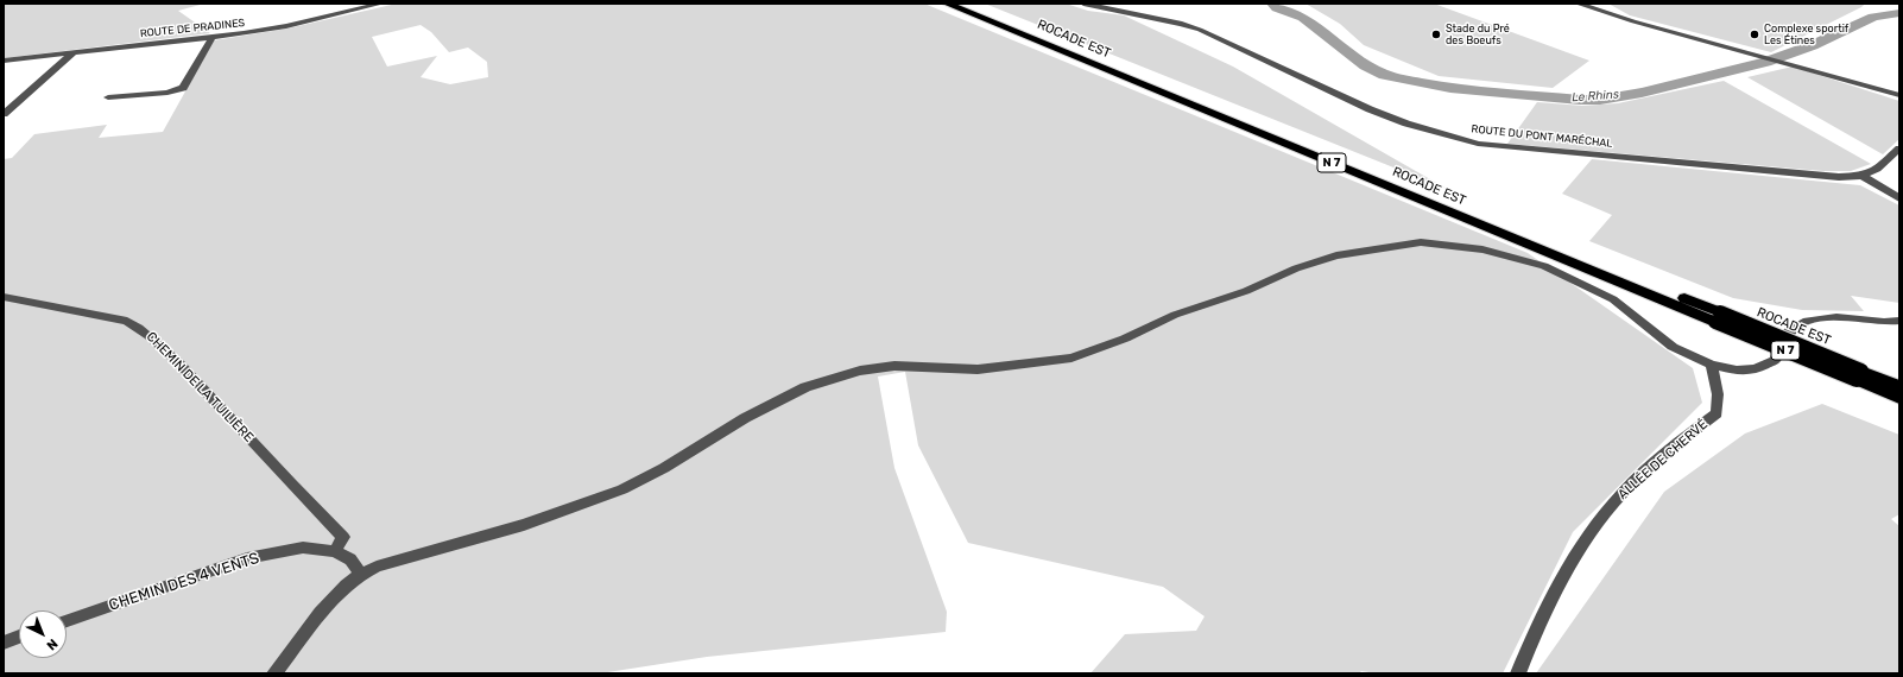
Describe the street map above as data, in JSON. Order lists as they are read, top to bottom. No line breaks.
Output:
{"streets":{"highway":["ROCADE EST","N 7"],"street":["ROUTE DE PRADINES","ROUTE DU PONT MARÉCHAL","CHEMIN DE LA TUILIÈRE","ALLÉE DE CHERVÉ","CHEMIN DES 4 VENTS"]},"crossings":[["CHEMIN DE LA TUILIÈRE","CHEMIN DES 4 VENTS"]],"water":["Le Rhins"],"places":["Stade du Pré des Boeufs","Complexe sportif Les Étines"],"north":"bottom right"}
